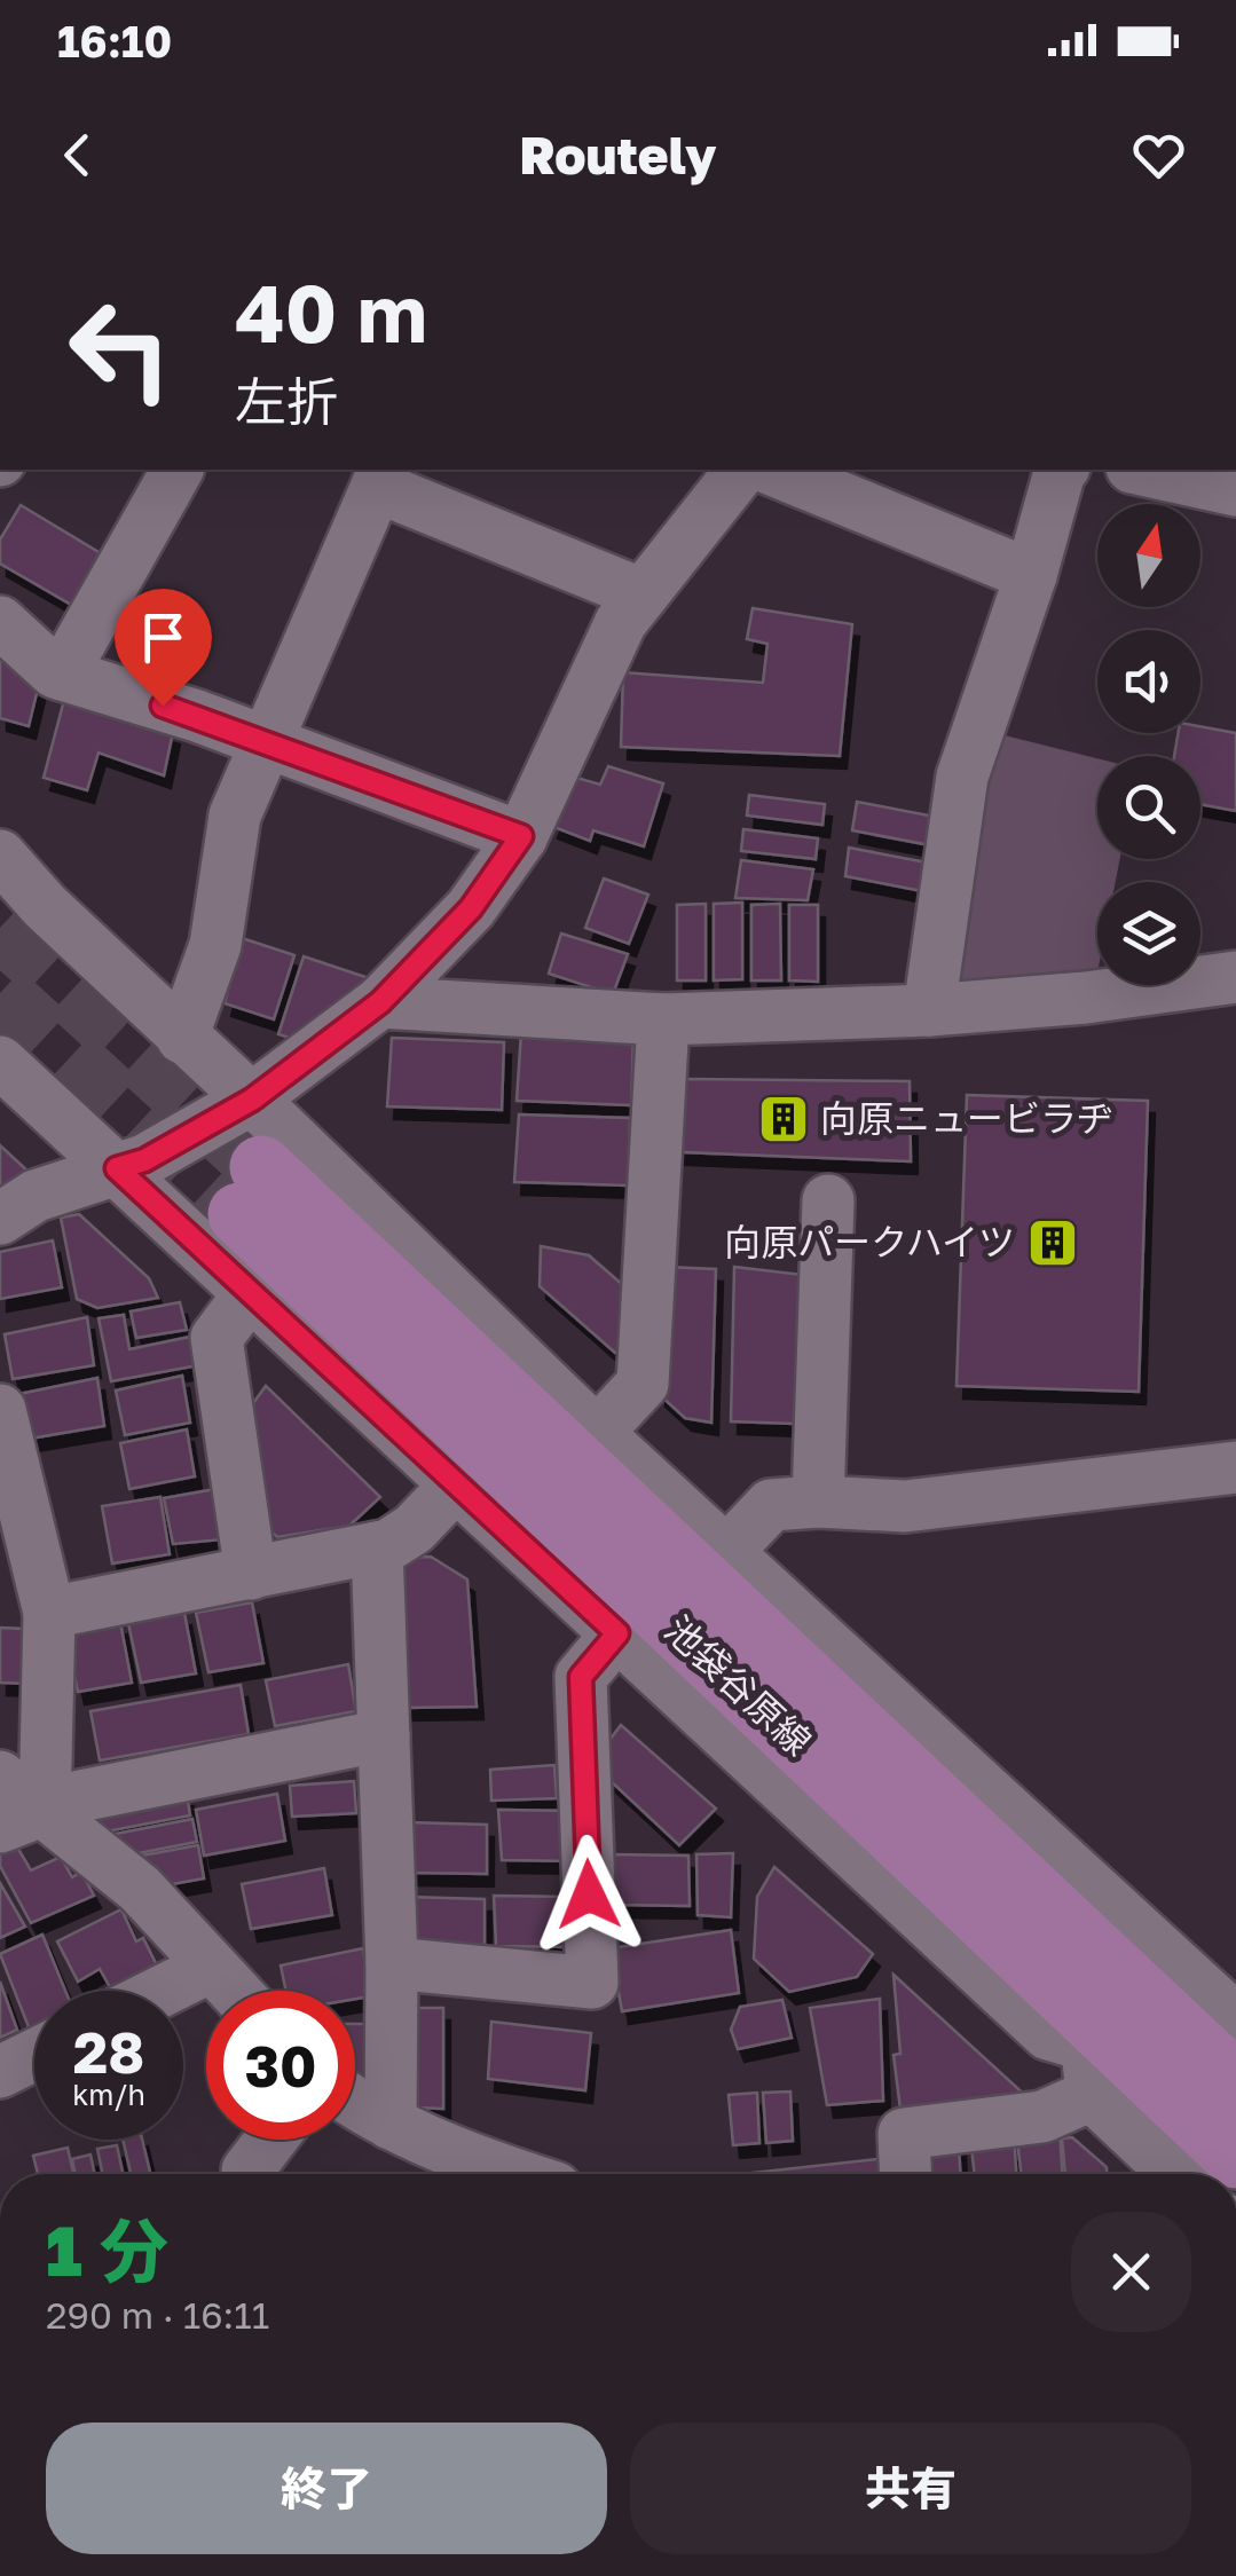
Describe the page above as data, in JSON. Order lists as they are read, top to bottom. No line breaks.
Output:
{"streets":{"main road":["池袋谷原線"]},"places":{"building":["向原ニュービラヂ","向原パークハイツ"]},"north":"top","page":{"status":"16:10","header":"Routely","turn":["40 m","左折"],"speed":"28 km/h","limit":"30","heading":["1 分","290 m · 16:11"],"buttons":["終了","共有"]}}
